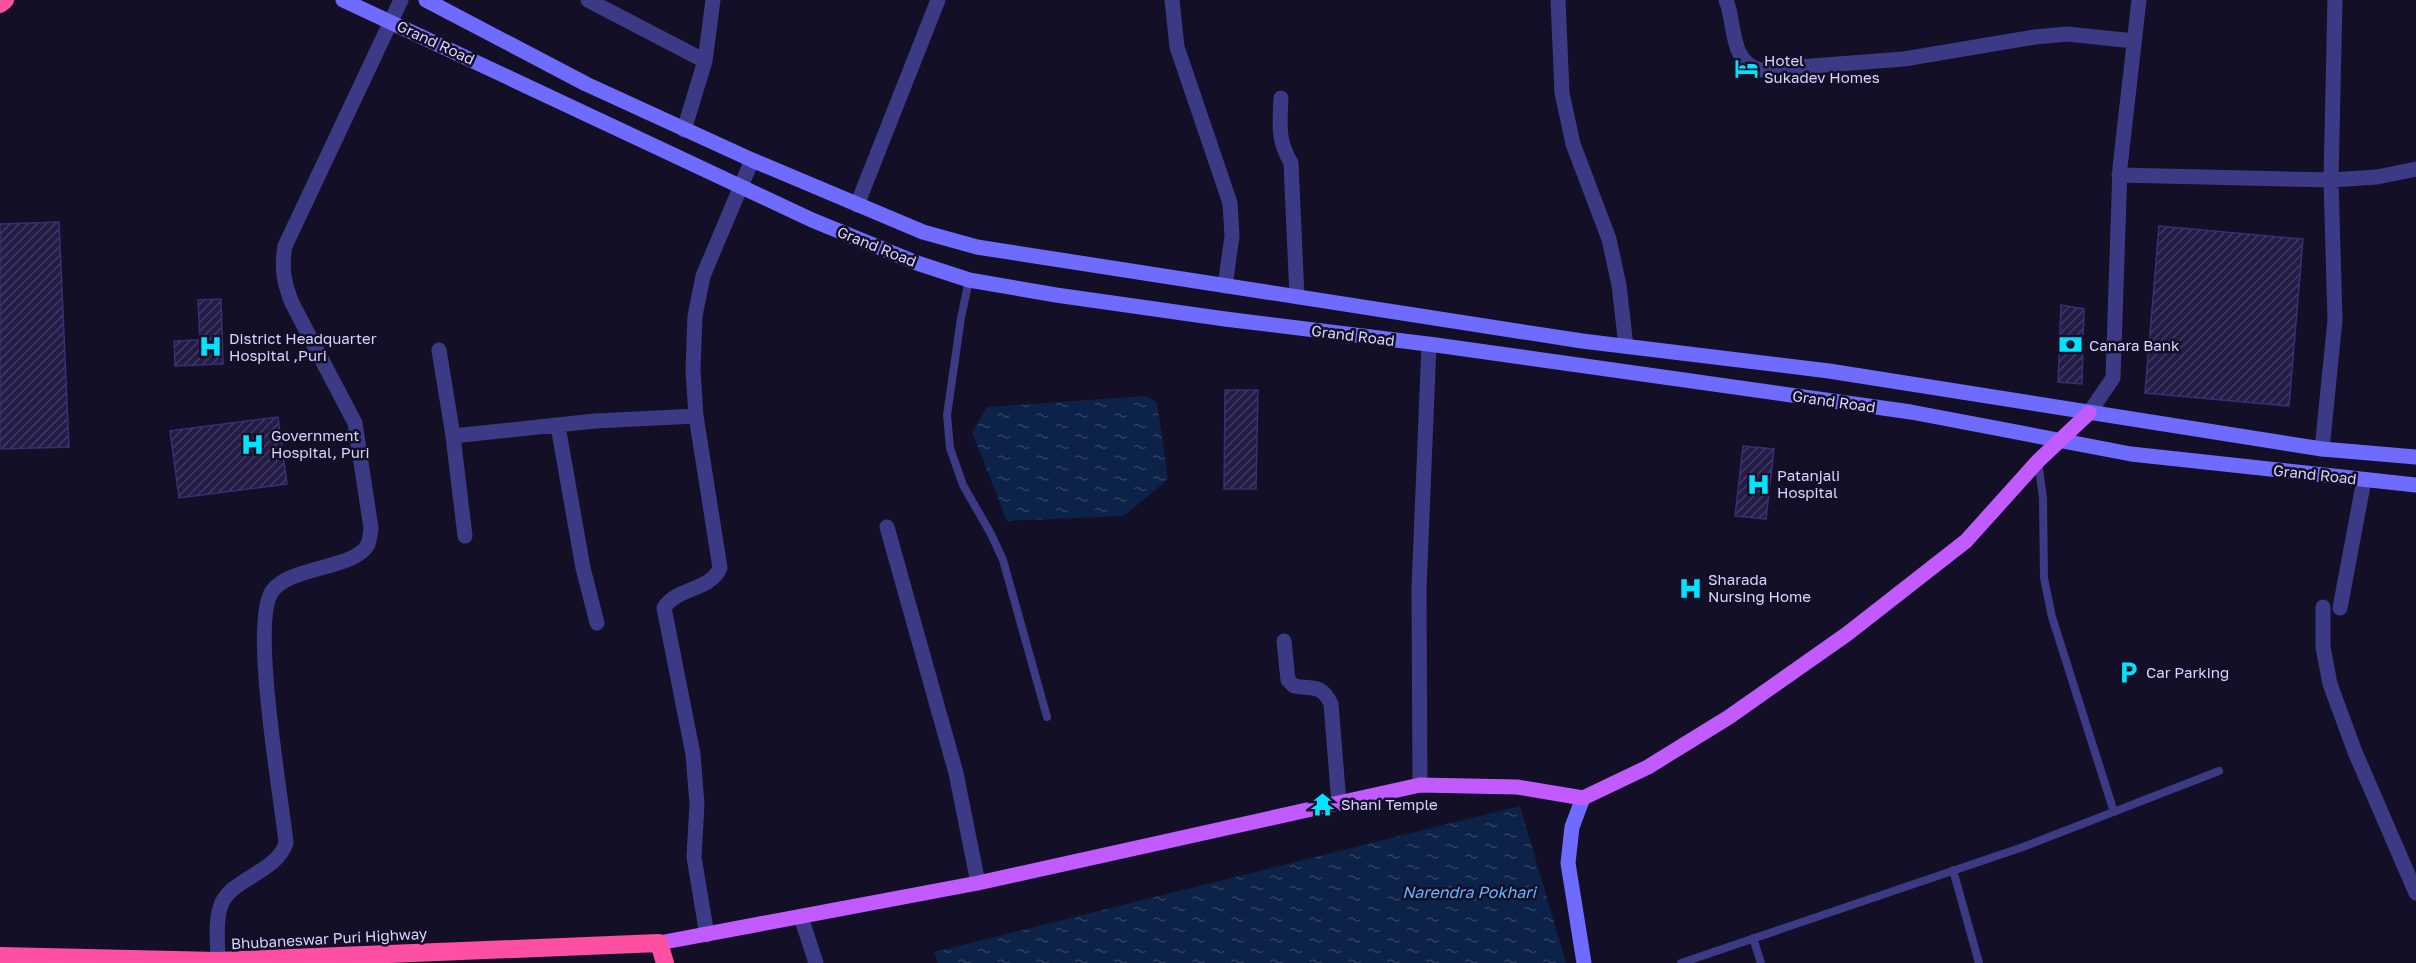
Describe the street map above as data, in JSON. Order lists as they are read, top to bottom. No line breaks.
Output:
{"streets":{"highway":["Bhubaneswar Puri Highway"],"main road":["Grand Road"]},"water":["Narendra Pokhari"],"places":{"hotel":["Hotel Sukadev Homes"],"bank":["Canara Bank"],"hospital":["District Headquarter Hospital ,Puri","Government Hospital, Puri","Patanjali Hospital","Sharada Nursing Home"],"parking":["Car Parking"],"temple":["Shani Temple"]}}
